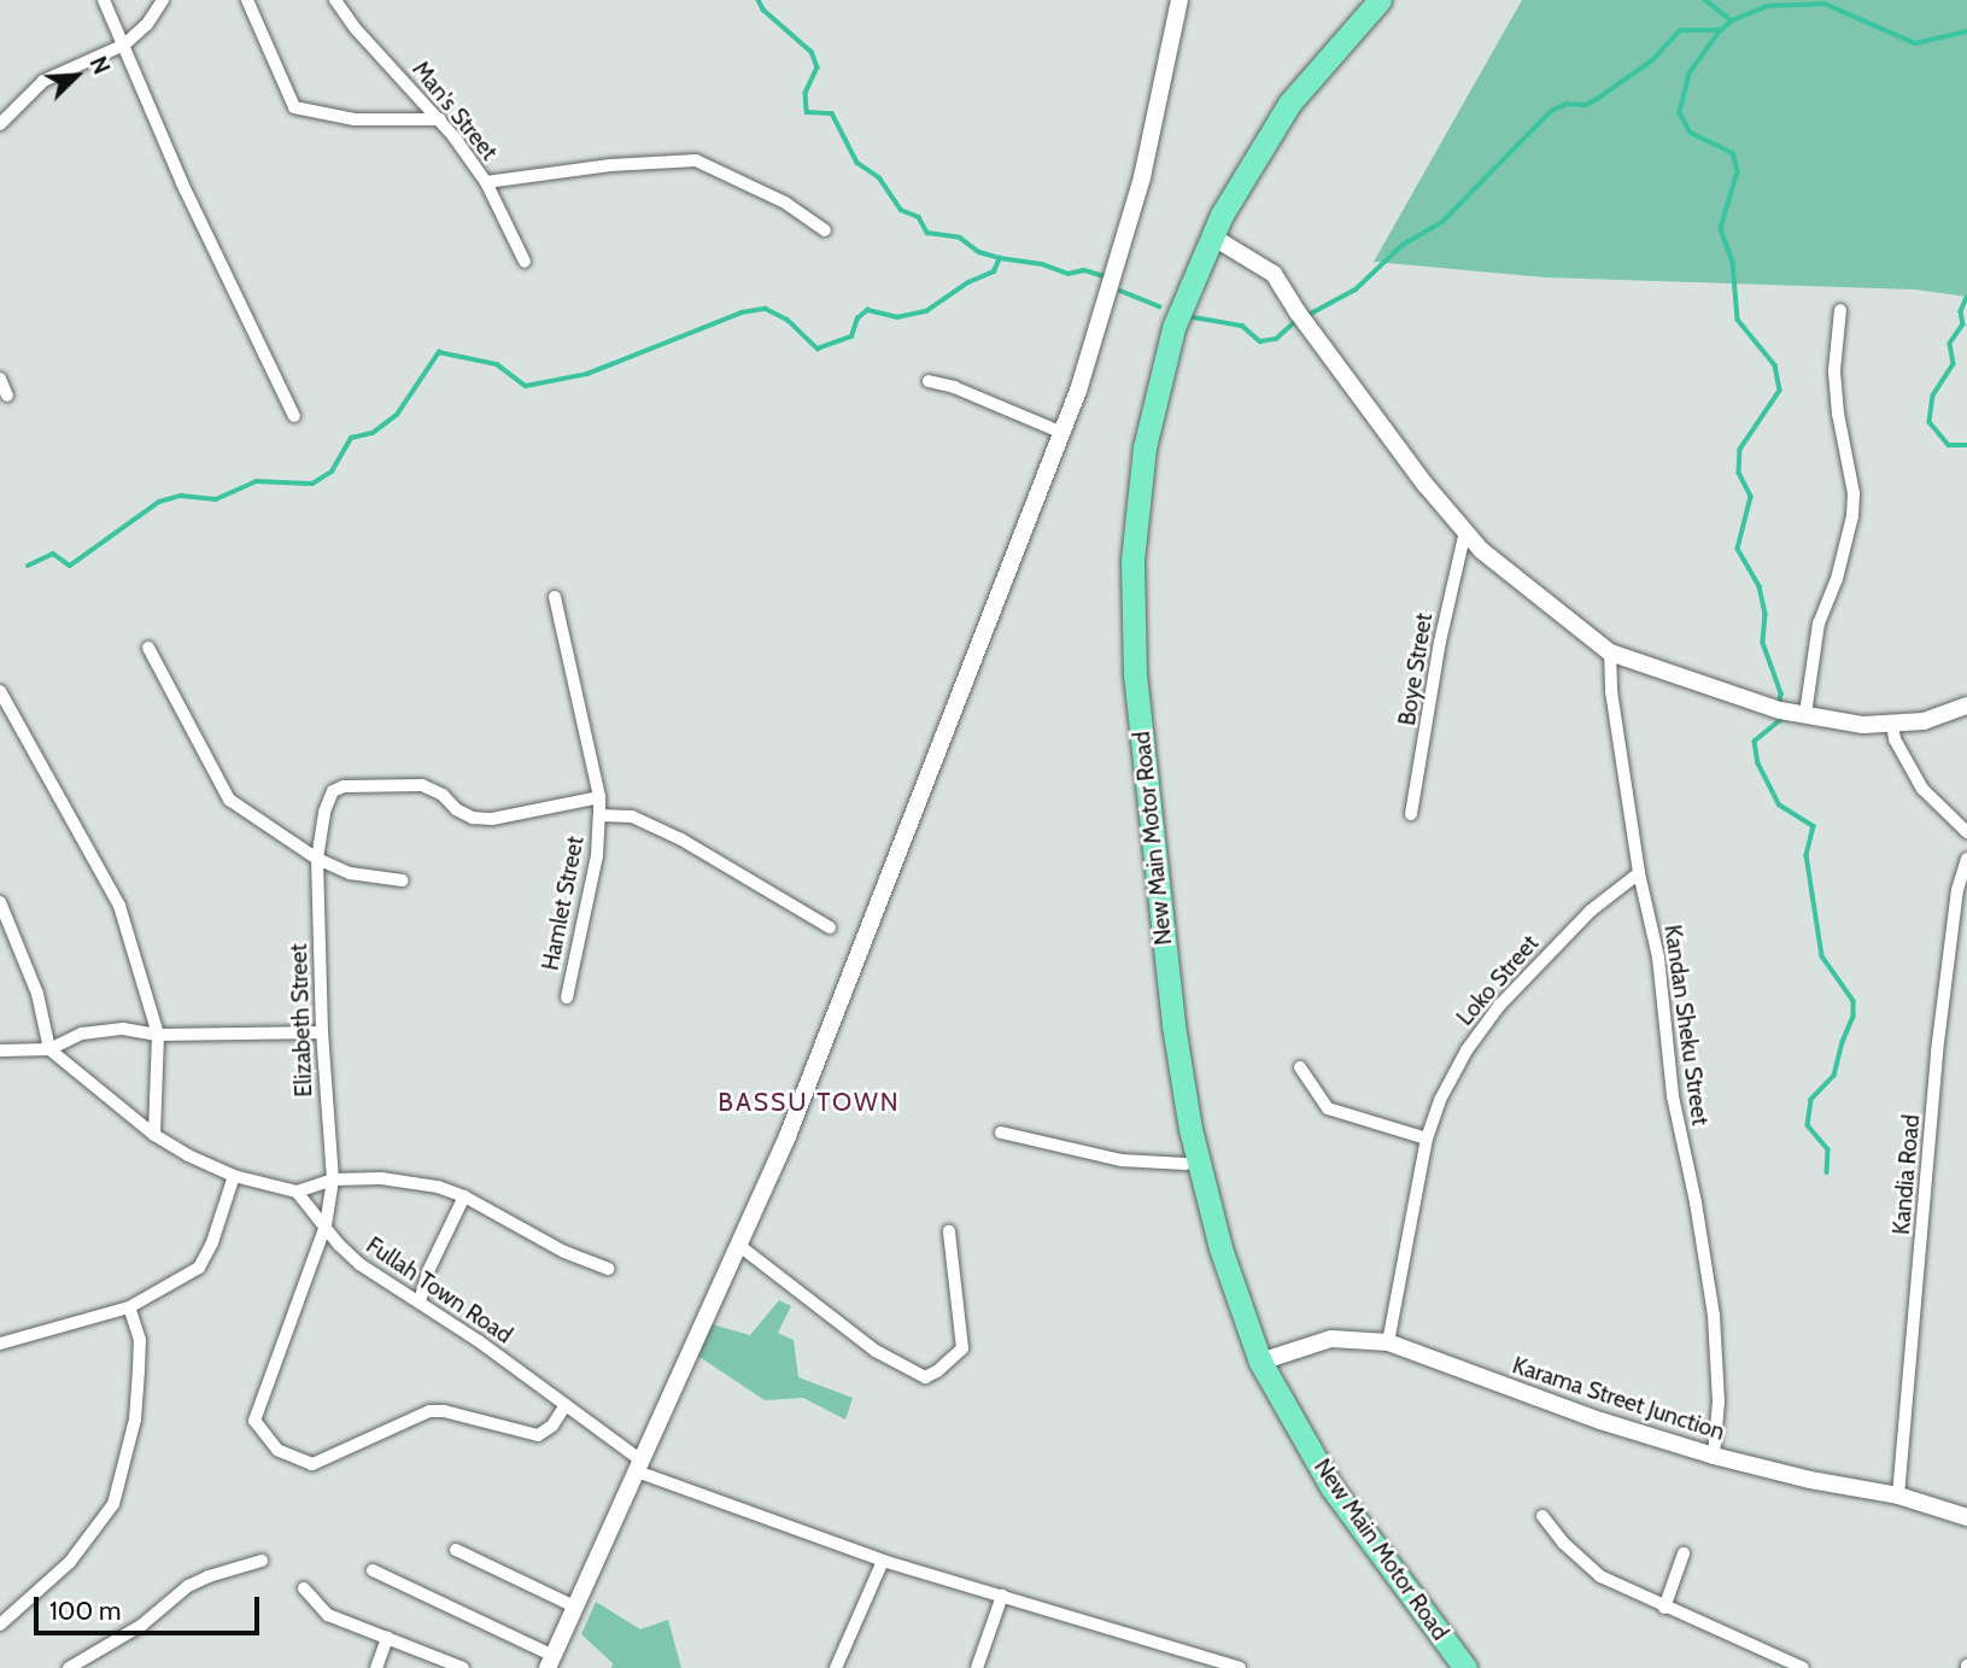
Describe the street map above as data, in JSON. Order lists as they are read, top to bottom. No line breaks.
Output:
{"streets":{"highway":["New Main Motor Road"],"street":["Man's Street","Boye Street","Hamlet Street","Loko Street","Elizabeth Street","Kandan Sheku Street","Kandia Road","Fullah Town Road","Karama Street Junction"]},"crossings":[["New Main Motor Road","Karama Street Junction"],["Hamlet Street","Elizabeth Street"],["Loko Street","Kandan Sheku Street"],["Loko Street","Karama Street Junction"],["Elizabeth Street","Fullah Town Road"],["Kandan Sheku Street","Karama Street Junction"],["Kandia Road","Karama Street Junction"]],"districts":["BASSU TOWN"],"scale_bar":"100 m","north":"top right"}
